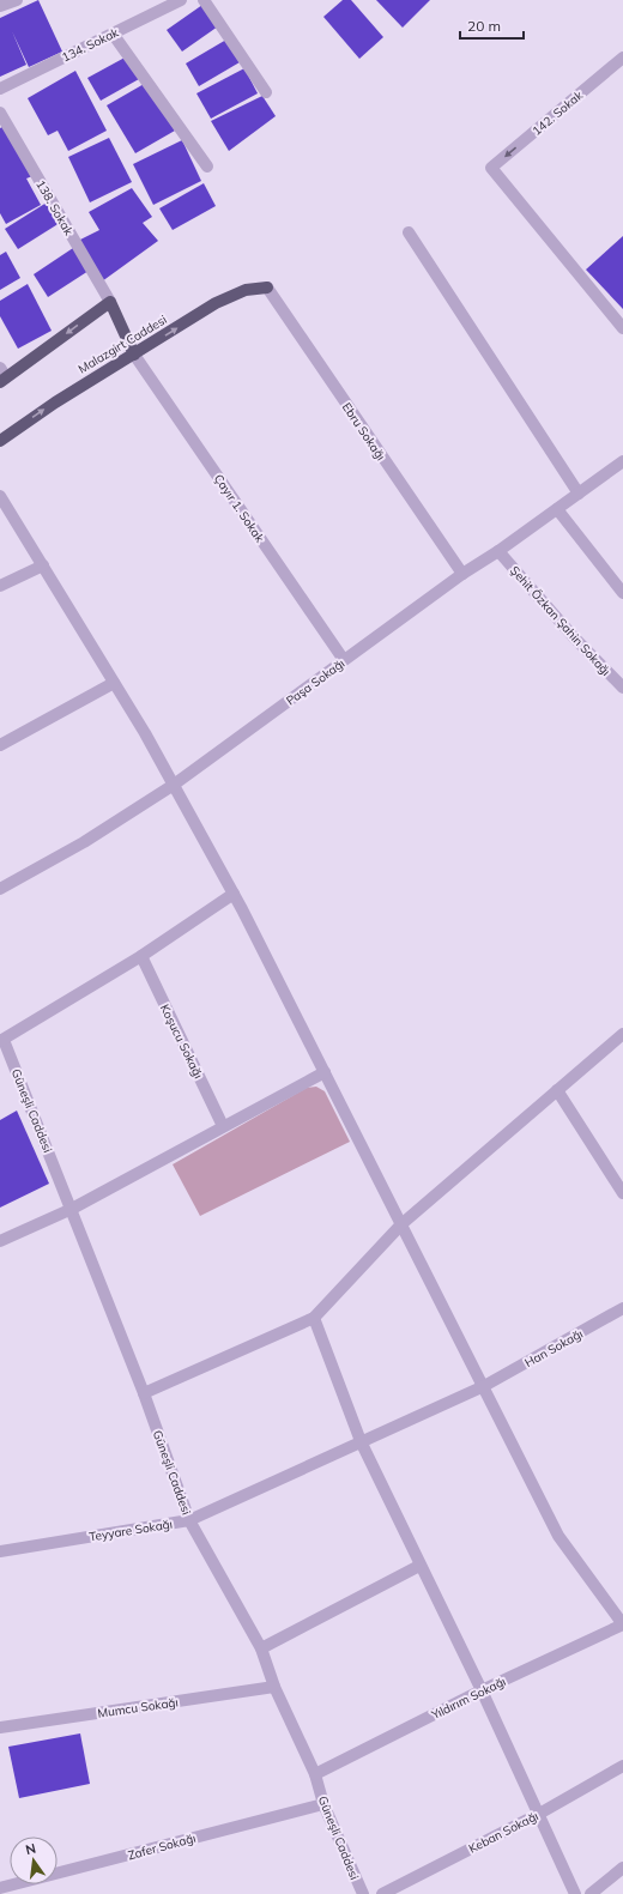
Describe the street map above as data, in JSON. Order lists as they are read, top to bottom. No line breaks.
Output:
{"streets":{"main road":["Malazgirt Caddesi"],"street":["134. Sokak","142. Sokak","138. Sokak","Ebru Sokağı","Çayır 1. Sokak","Şehit Özkan Şahin Sokağı","Paşa Sokağı","Koşucu Sokağı","Güneşli Caddesi","Han Sokağı","Teyyare Sokağı","Yıldırım Sokağı","Mumcu Sokağı","Keban Sokağı","Zafer Sokağı"]},"crossings":[["Malazgirt Caddesi","Ebru Sokağı"],["Malazgirt Caddesi","Çayır 1. Sokak"],["Ebru Sokağı","Paşa Sokağı"],["Çayır 1. Sokak","Paşa Sokağı"],["Şehit Özkan Şahin Sokağı","Paşa Sokağı"],["Güneşli Caddesi","Teyyare Sokağı"],["Güneşli Caddesi","Yıldırım Sokağı"],["Güneşli Caddesi","Mumcu Sokağı"],["Güneşli Caddesi","Zafer Sokağı"],["Han Sokağı","Teyyare Sokağı"]],"scale_bar":"20 m","north":"top"}
